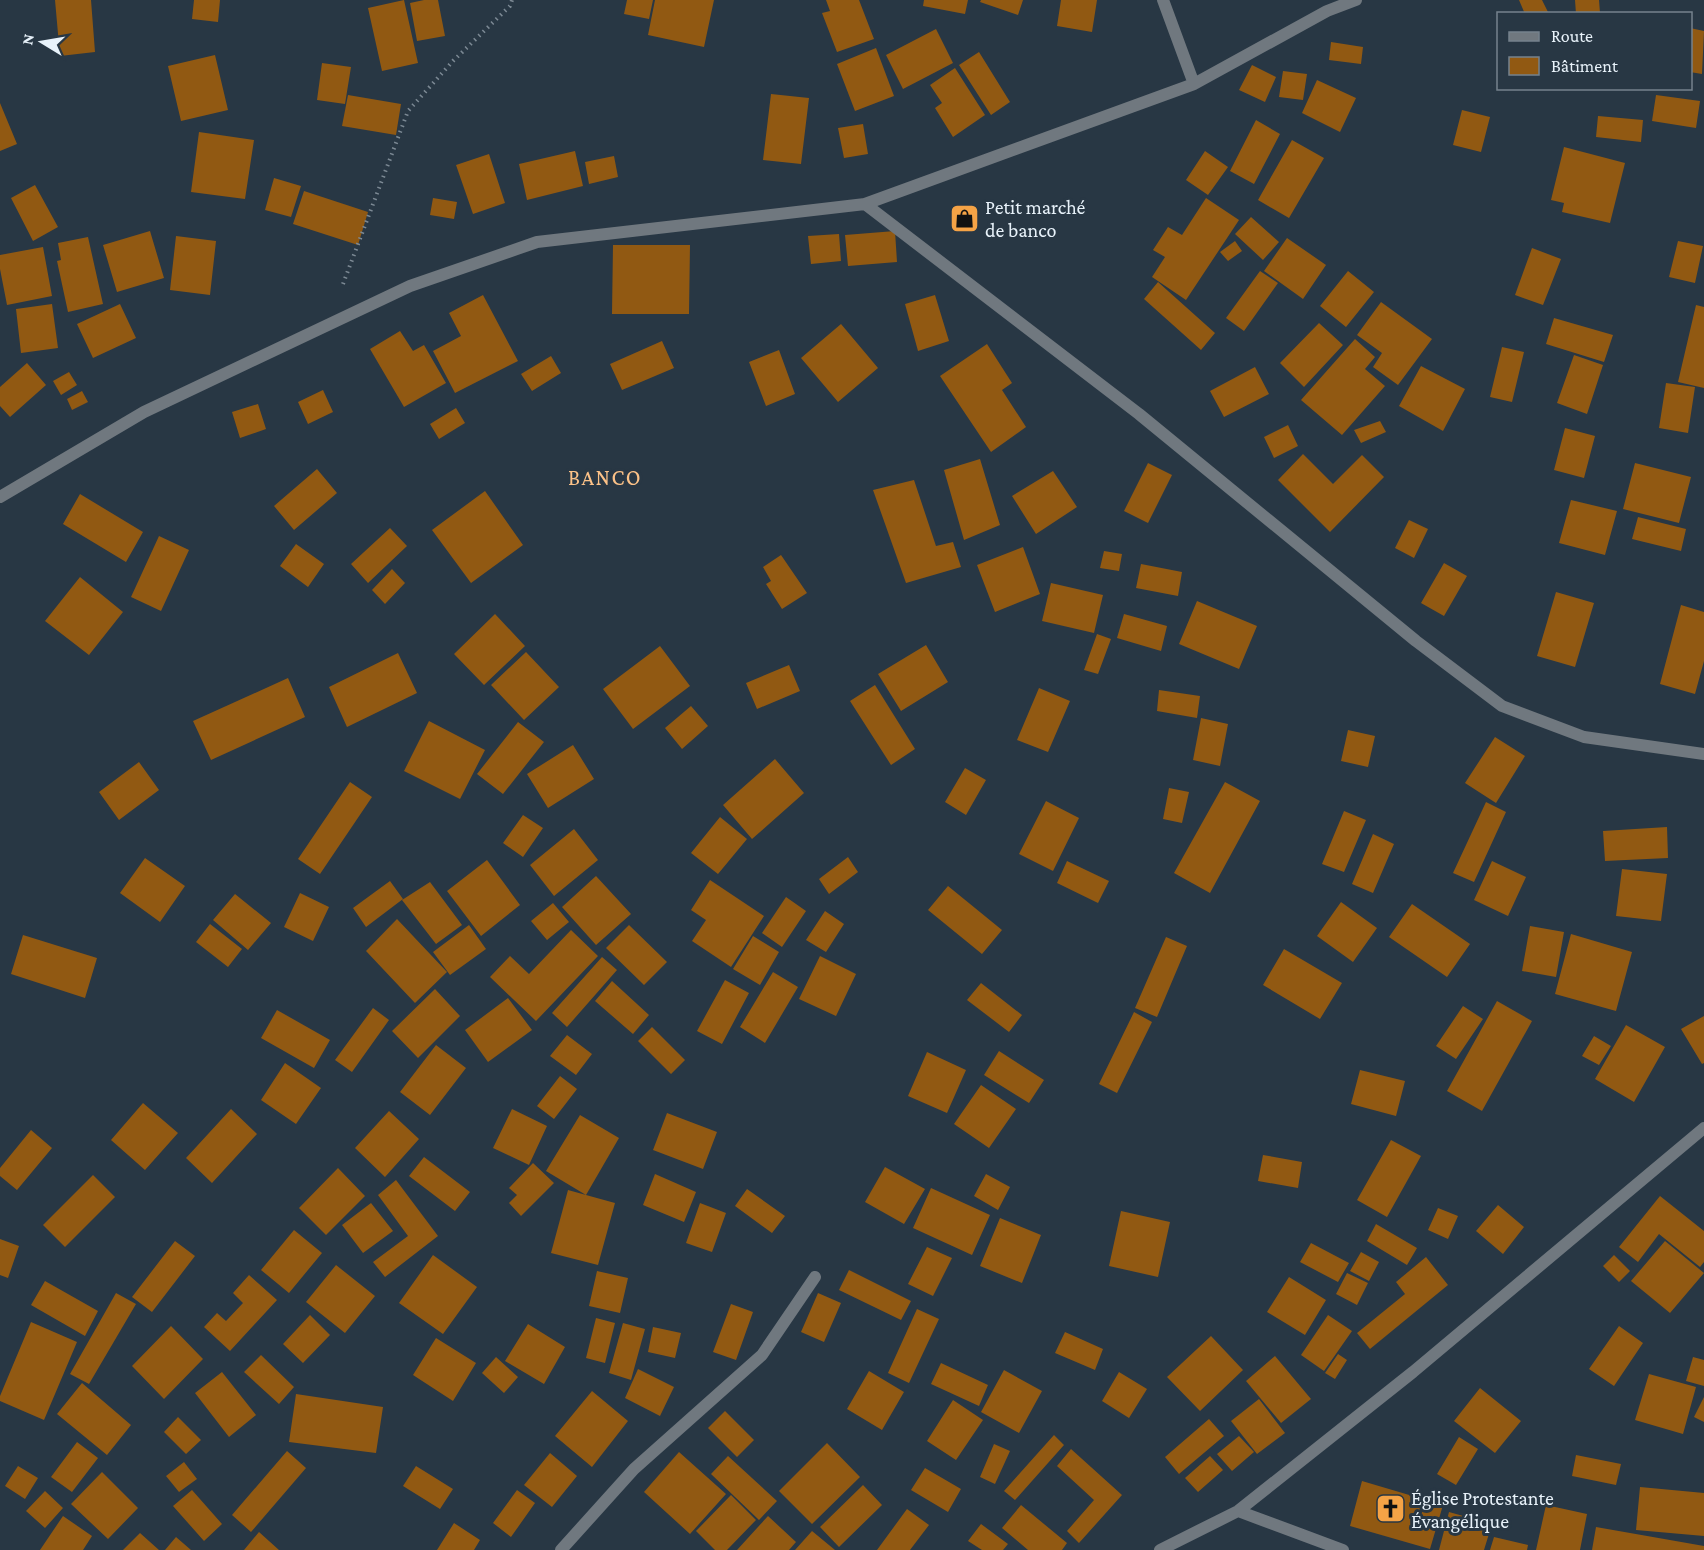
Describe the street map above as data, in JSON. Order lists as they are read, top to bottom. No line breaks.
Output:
{"districts":["BANCO"],"places":{"shop":["Petit marché de banco"],"church":["Église Protestante Évangélique"]},"legend":["Route","Bâtiment"],"north":"left"}
